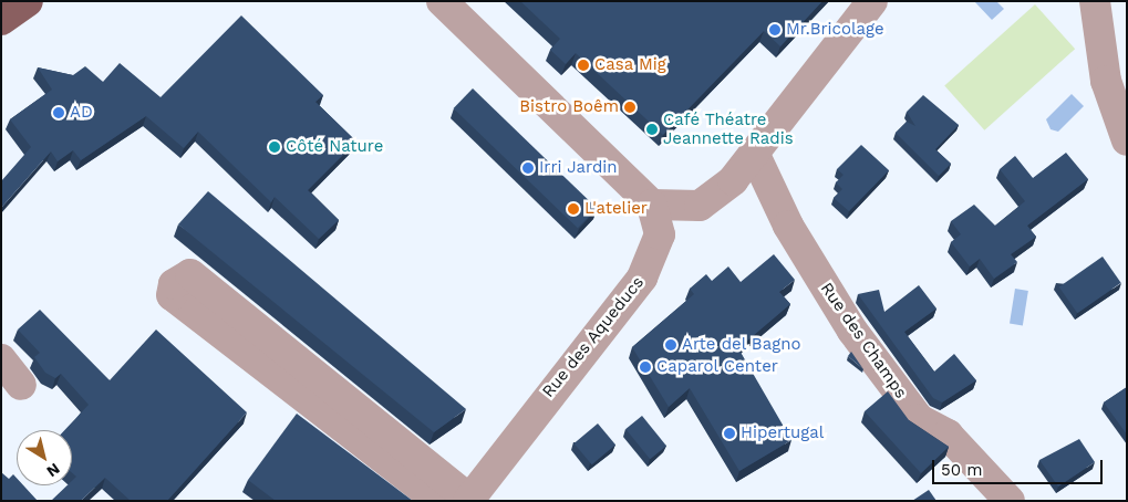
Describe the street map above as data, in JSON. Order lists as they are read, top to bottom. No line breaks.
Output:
{"streets":{"street":["Rue des Aqueducs","Rue des Champs"]},"places":["Mr.Bricolage","Casa Mig","Bistro Boêm","AD","Café Théatre Jeannette Radis","Côté Nature","Irri Jardin","L'atelier","Arte del Bagno","Caparol Center","Hipertugal"],"scale_bar":"50 m","north":"bottom right"}
